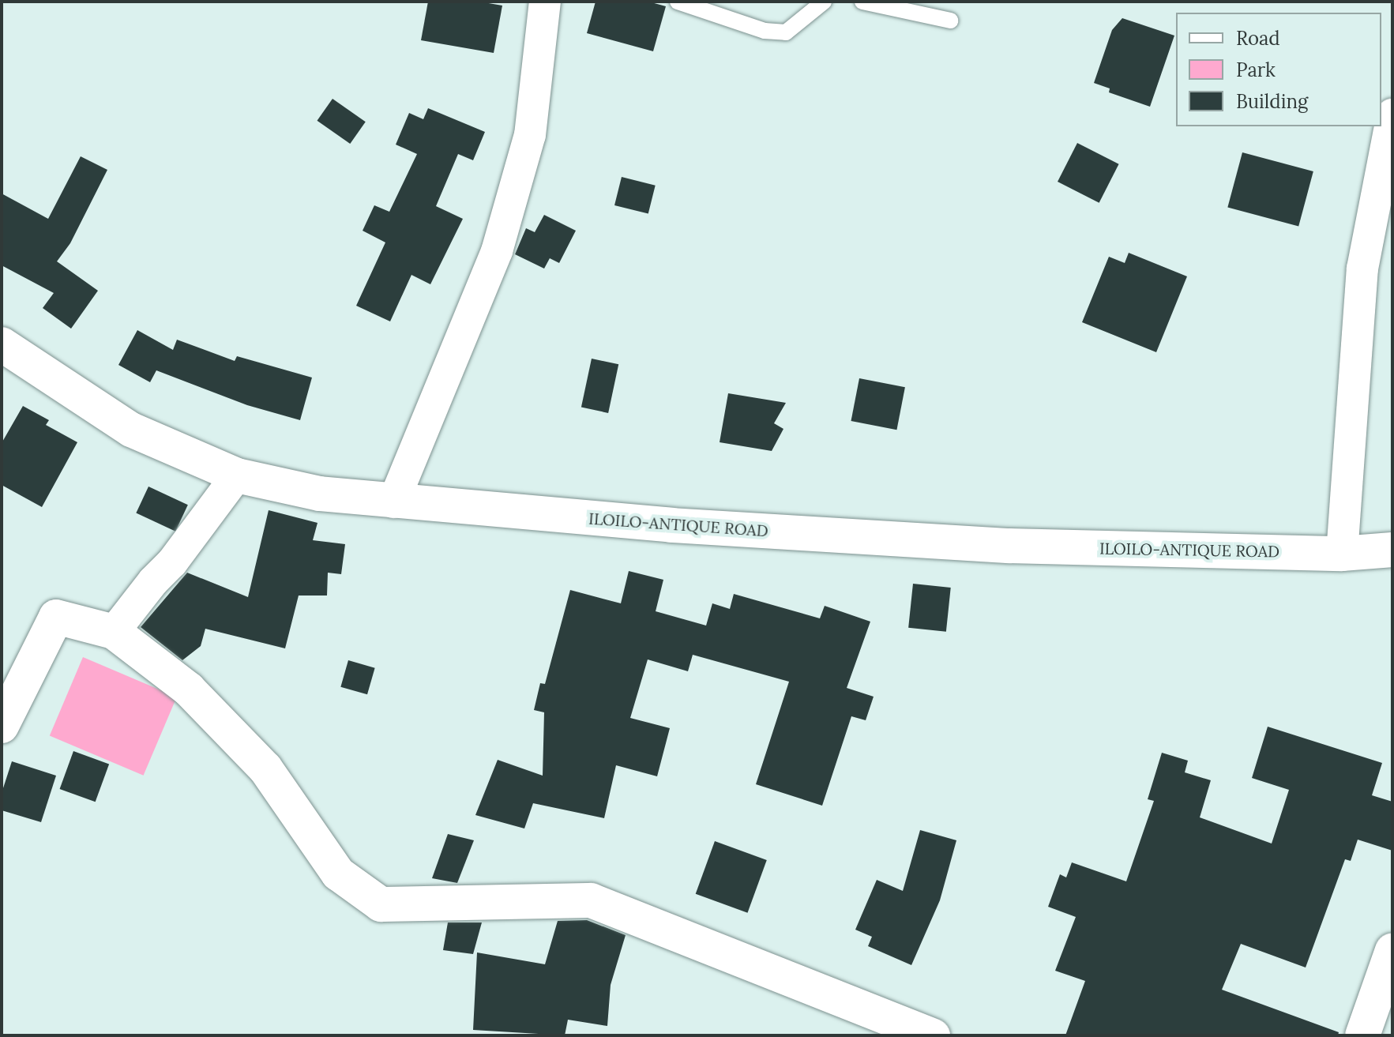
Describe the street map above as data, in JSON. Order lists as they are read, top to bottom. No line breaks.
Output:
{"streets":{"main road":["ILOILO-ANTIQUE ROAD"]},"legend":["Road","Park","Building"]}
